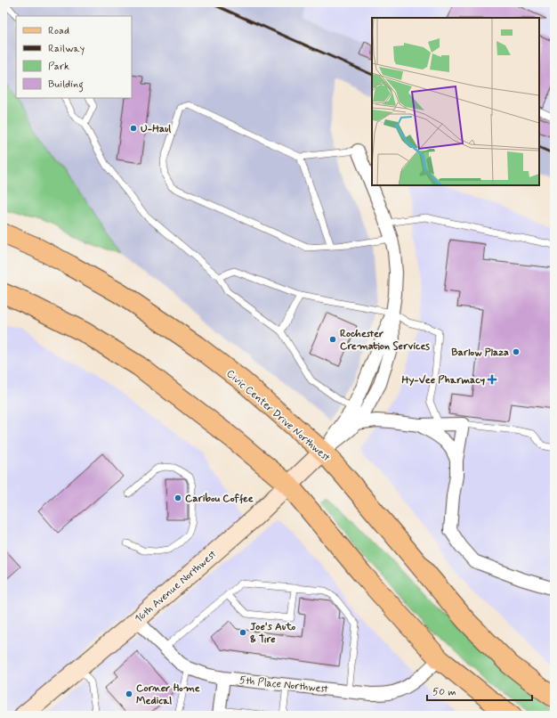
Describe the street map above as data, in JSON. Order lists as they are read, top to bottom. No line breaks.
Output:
{"streets":{"main road":["Civic Center Drive Northwest"],"street":["16th Avenue Northwest","5th Place Northwest"]},"crossings":[["Civic Center Drive Northwest","16th Avenue Northwest"],["16th Avenue Northwest","5th Place Northwest"]],"places":{"other":["U-Haul","Rochester Cremation Services","Barlow Plaza","Caribou Coffee","Joe's Auto & Tire","Corner Home Medical"],"health":["Hy-Vee Pharmacy"]},"legend":["Road","Railway","Park","Building"],"scale_bar":"50 m"}
